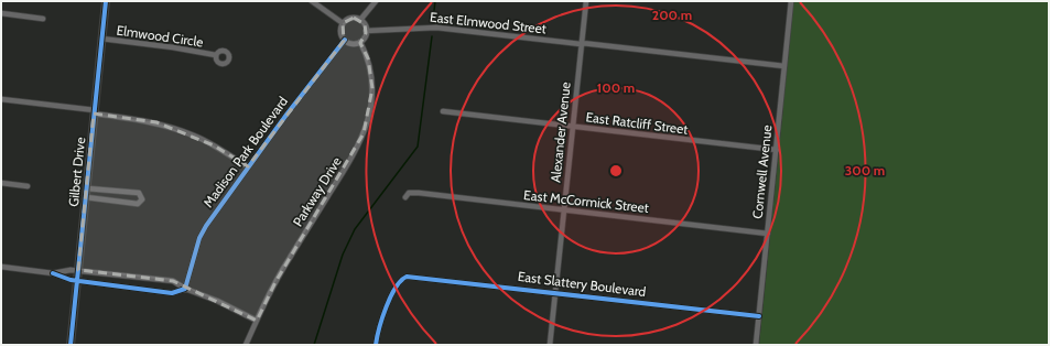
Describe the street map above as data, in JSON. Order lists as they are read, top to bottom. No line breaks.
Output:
{"streets":{"street":["East Elmwood Street","Elmwood Circle","East Ratcliff Street","Alexander Avenue","Madison Park Boulevard","Gilbert Drive","Cornwell Avenue","Parkway Drive","East McCormick Street","East Slattery Boulevard"]},"crossings":[["East Elmwood Street","Alexander Avenue"],["East Elmwood Street","Madison Park Boulevard"],["East Elmwood Street","Cornwell Avenue"],["East Elmwood Street","Parkway Drive"],["Elmwood Circle","Gilbert Drive"],["East Ratcliff Street","Alexander Avenue"],["East Ratcliff Street","Cornwell Avenue"],["Alexander Avenue","East McCormick Street"],["Alexander Avenue","East Slattery Boulevard"],["Madison Park Boulevard","Parkway Drive"],["Cornwell Avenue","East McCormick Street"],["Cornwell Avenue","East Slattery Boulevard"]],"rings":["200 m","100 m","300 m"]}
